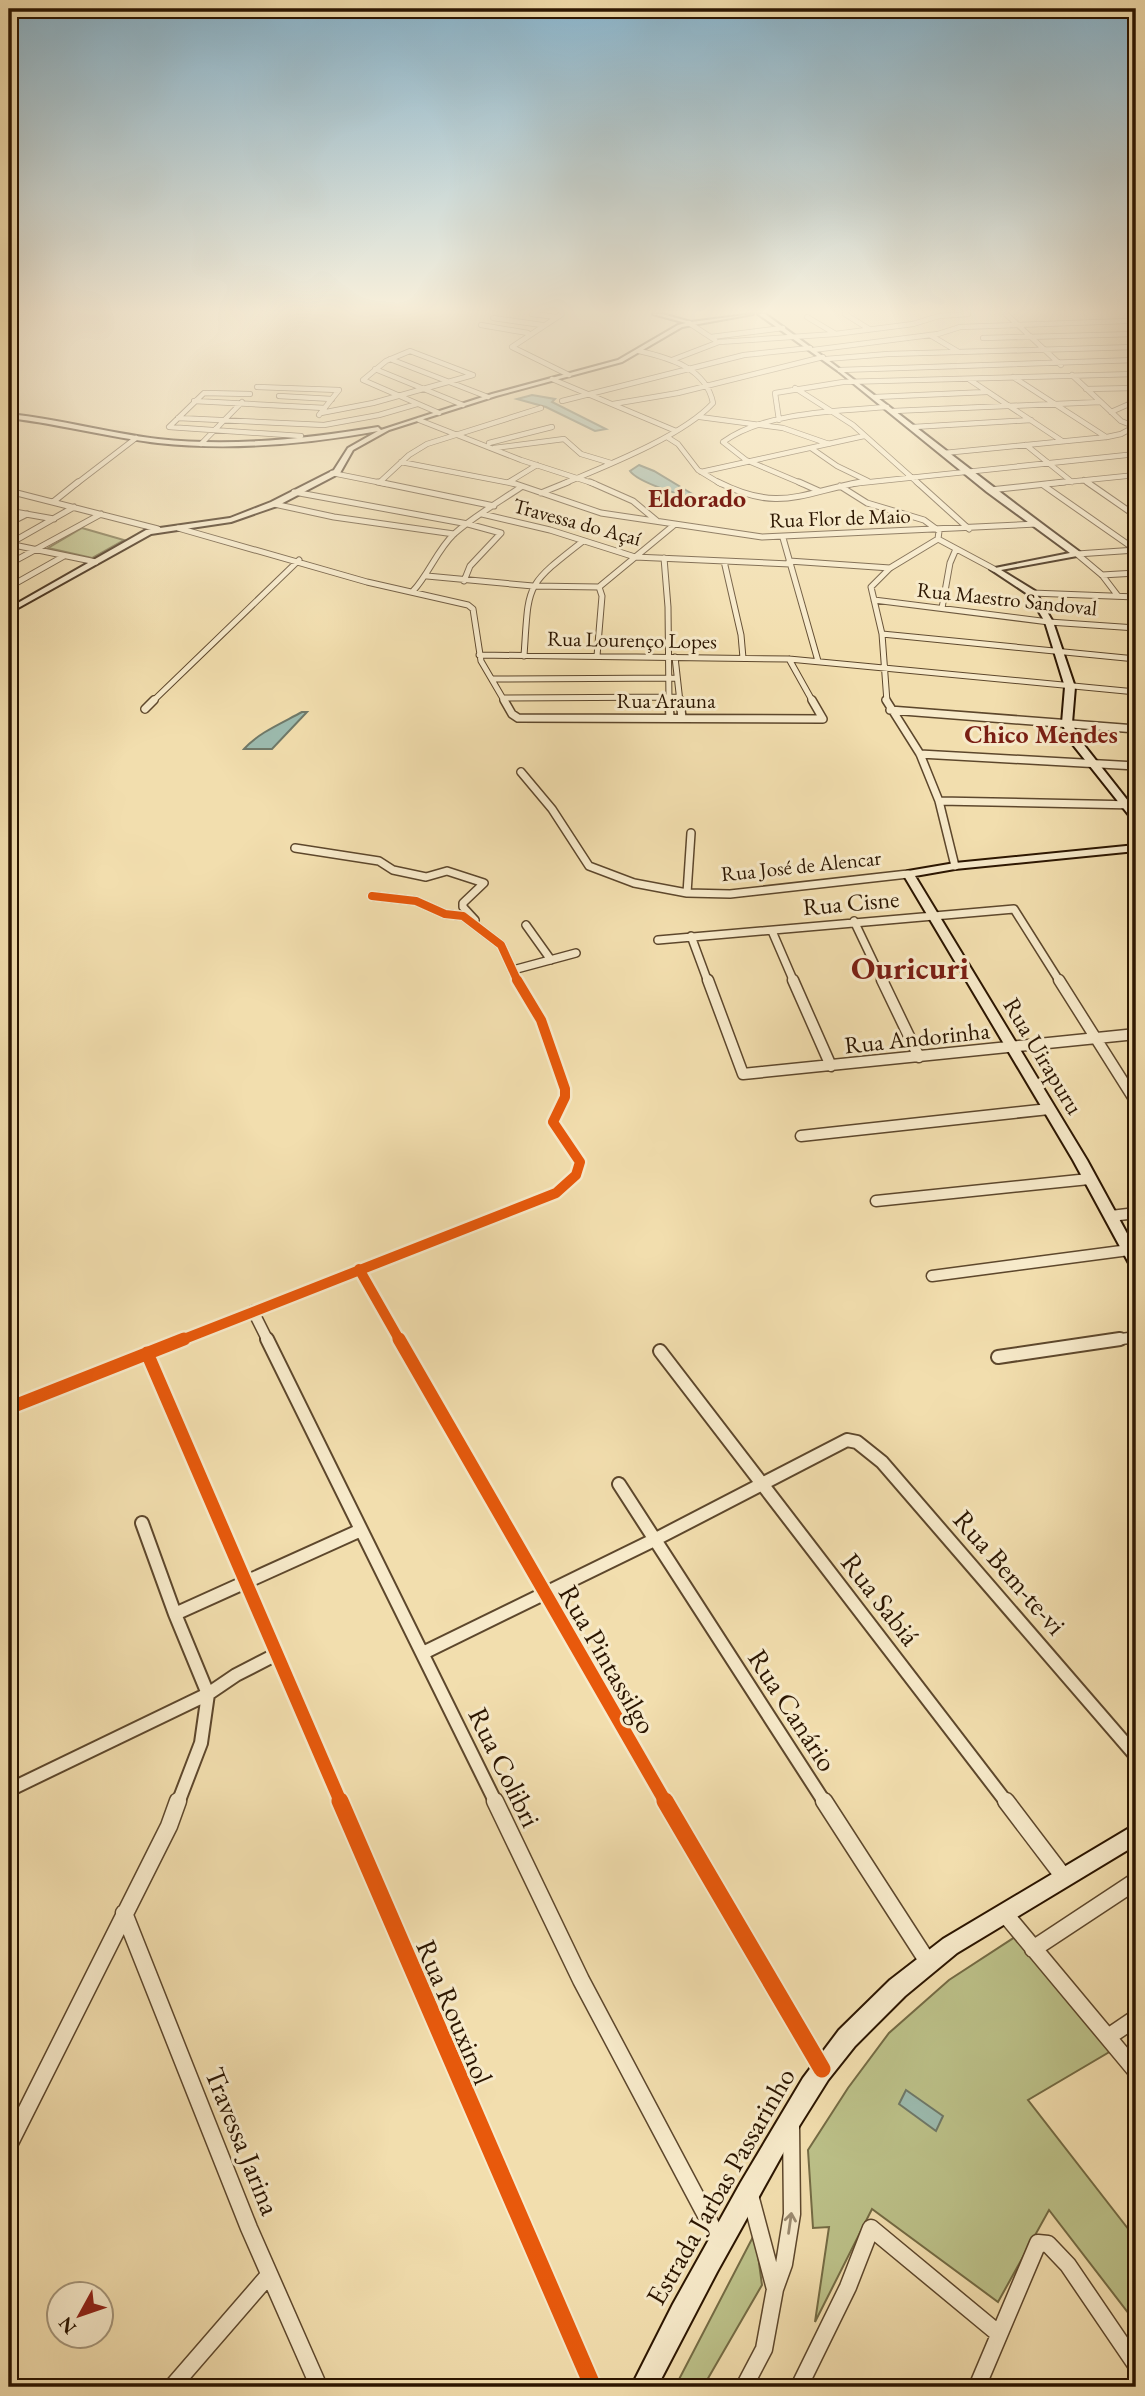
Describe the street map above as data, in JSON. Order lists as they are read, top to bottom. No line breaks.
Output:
{"streets":{"street":["Rua Flor de Maio","Travessa do Açaí","Rua Maestro Sandoval","Rua Lourenço Lopes","Rua Arauna","Rua José de Alencar","Rua Cisne","Rua Andorinha","Rua Uirapuru","Rua Bem-te-vi","Rua Sabiá","Rua Pintassilgo","Rua Canário","Rua Colibri","Rua Rouxinol","Travessa Jarina","Estrada Jarbas Passarinho"]},"crossings":[["Rua Lourenço Lopes","Rua Arauna"],["Rua José de Alencar","Rua Uirapuru"],["Rua Cisne","Rua Andorinha"],["Rua Cisne","Rua Uirapuru"],["Rua Andorinha","Rua Uirapuru"],["Rua Bem-te-vi","Rua Sabiá"],["Rua Sabiá","Estrada Jarbas Passarinho"],["Rua Pintassilgo","Estrada Jarbas Passarinho"],["Rua Canário","Estrada Jarbas Passarinho"],["Rua Colibri","Estrada Jarbas Passarinho"]],"districts":["Eldorado","Chico Mendes","Ouricuri"],"north":"bottom left"}
